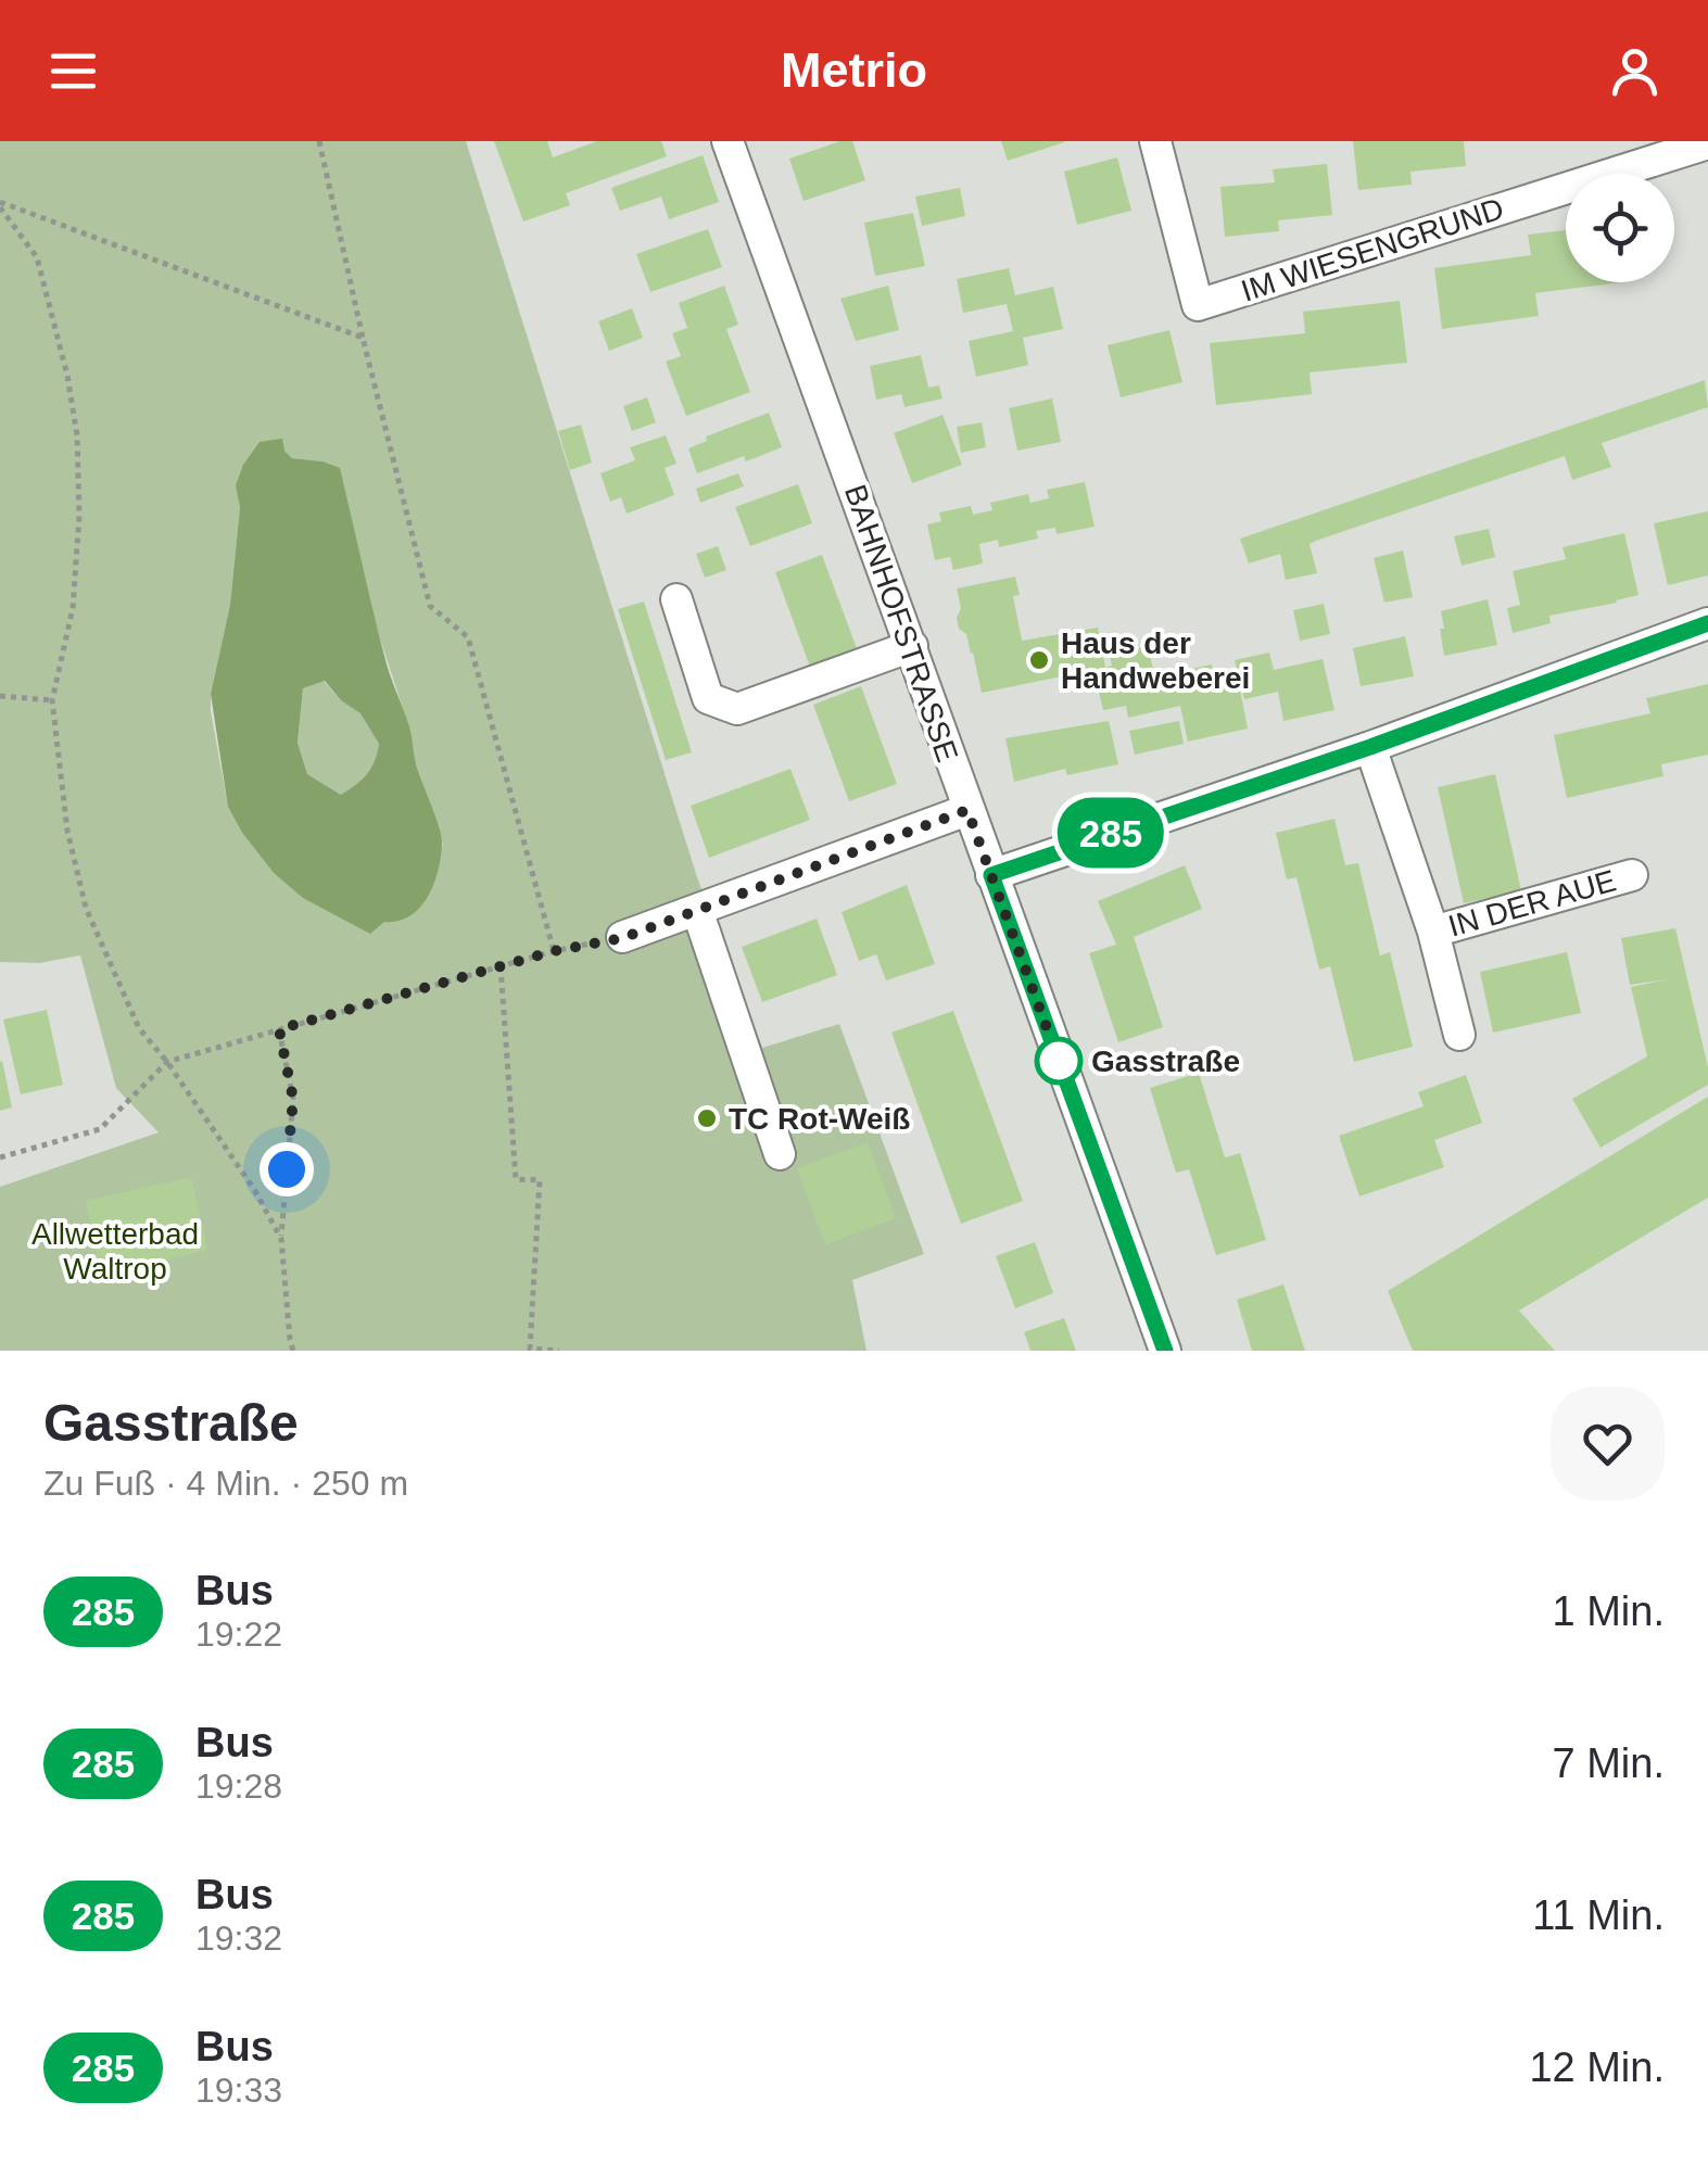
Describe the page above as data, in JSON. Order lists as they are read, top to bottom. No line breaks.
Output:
{"streets":{"street":["IM WIESENGRUND","BAHNHOFSTRASSE","IN DER AUE"]},"parks":["Allwetterbad Waltrop"],"places":["Haus der Handweberei","Gasstraße","TC Rot-Weiß"],"lines":["bus line 285"],"page":{"header":"Metrio","on_map":"285","heading":["Gasstraße","Zu Fuß · 4 Min. · 250 m"],"list":[{"mark":"285","name":"Bus","note":"19:22","value":"1 Min."},{"mark":"285","name":"Bus","note":"19:28","value":"7 Min."},{"mark":"285","name":"Bus","note":"19:32","value":"11 Min."},{"mark":"285","name":"Bus","note":"19:33","value":"12 Min."}]}}
